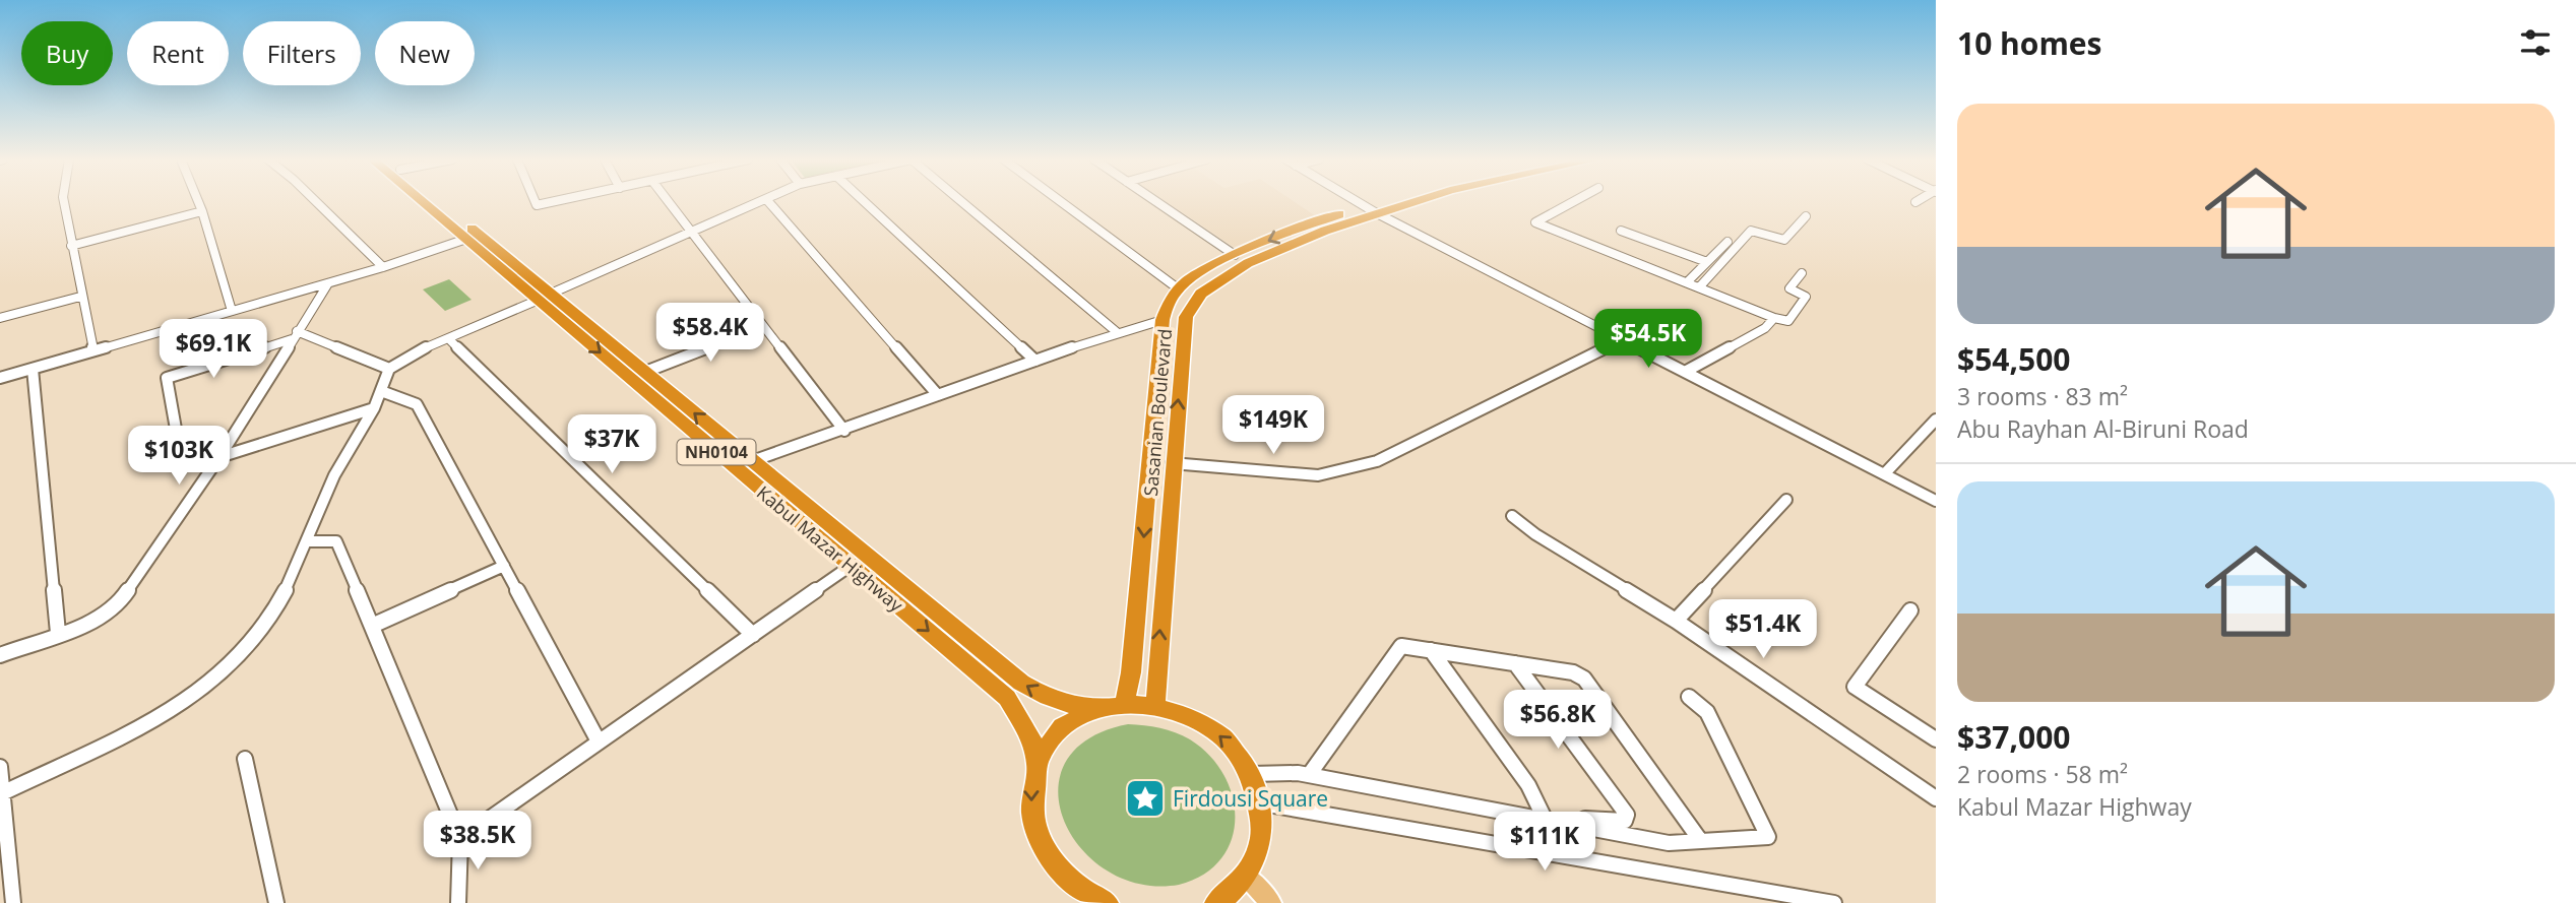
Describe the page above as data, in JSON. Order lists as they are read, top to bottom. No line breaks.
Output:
{"streets":{"highway":["Sasanian Boulevard","NH0104","Kabul Mazar Highway"]},"crossings":[["Sasanian Boulevard","NH0104"],["NH0104","Kabul Mazar Highway"]],"places":{"place":["Firdousi Square"]},"page":{"heading":"10 homes","chip":["Buy","Rent","Filters","New"],"list":[{"name":"$54,500","note":"3 rooms · 83 m² · Abu Rayhan Al-Biruni Road"},{"name":"$37,000","note":"2 rooms · 58 m² · Kabul Mazar Highway"}],"price":["$58.4K","$54.5K","$69.1K","$149K","$37K","$103K","$51.4K","$56.8K","$38.5K","$111K"]}}
